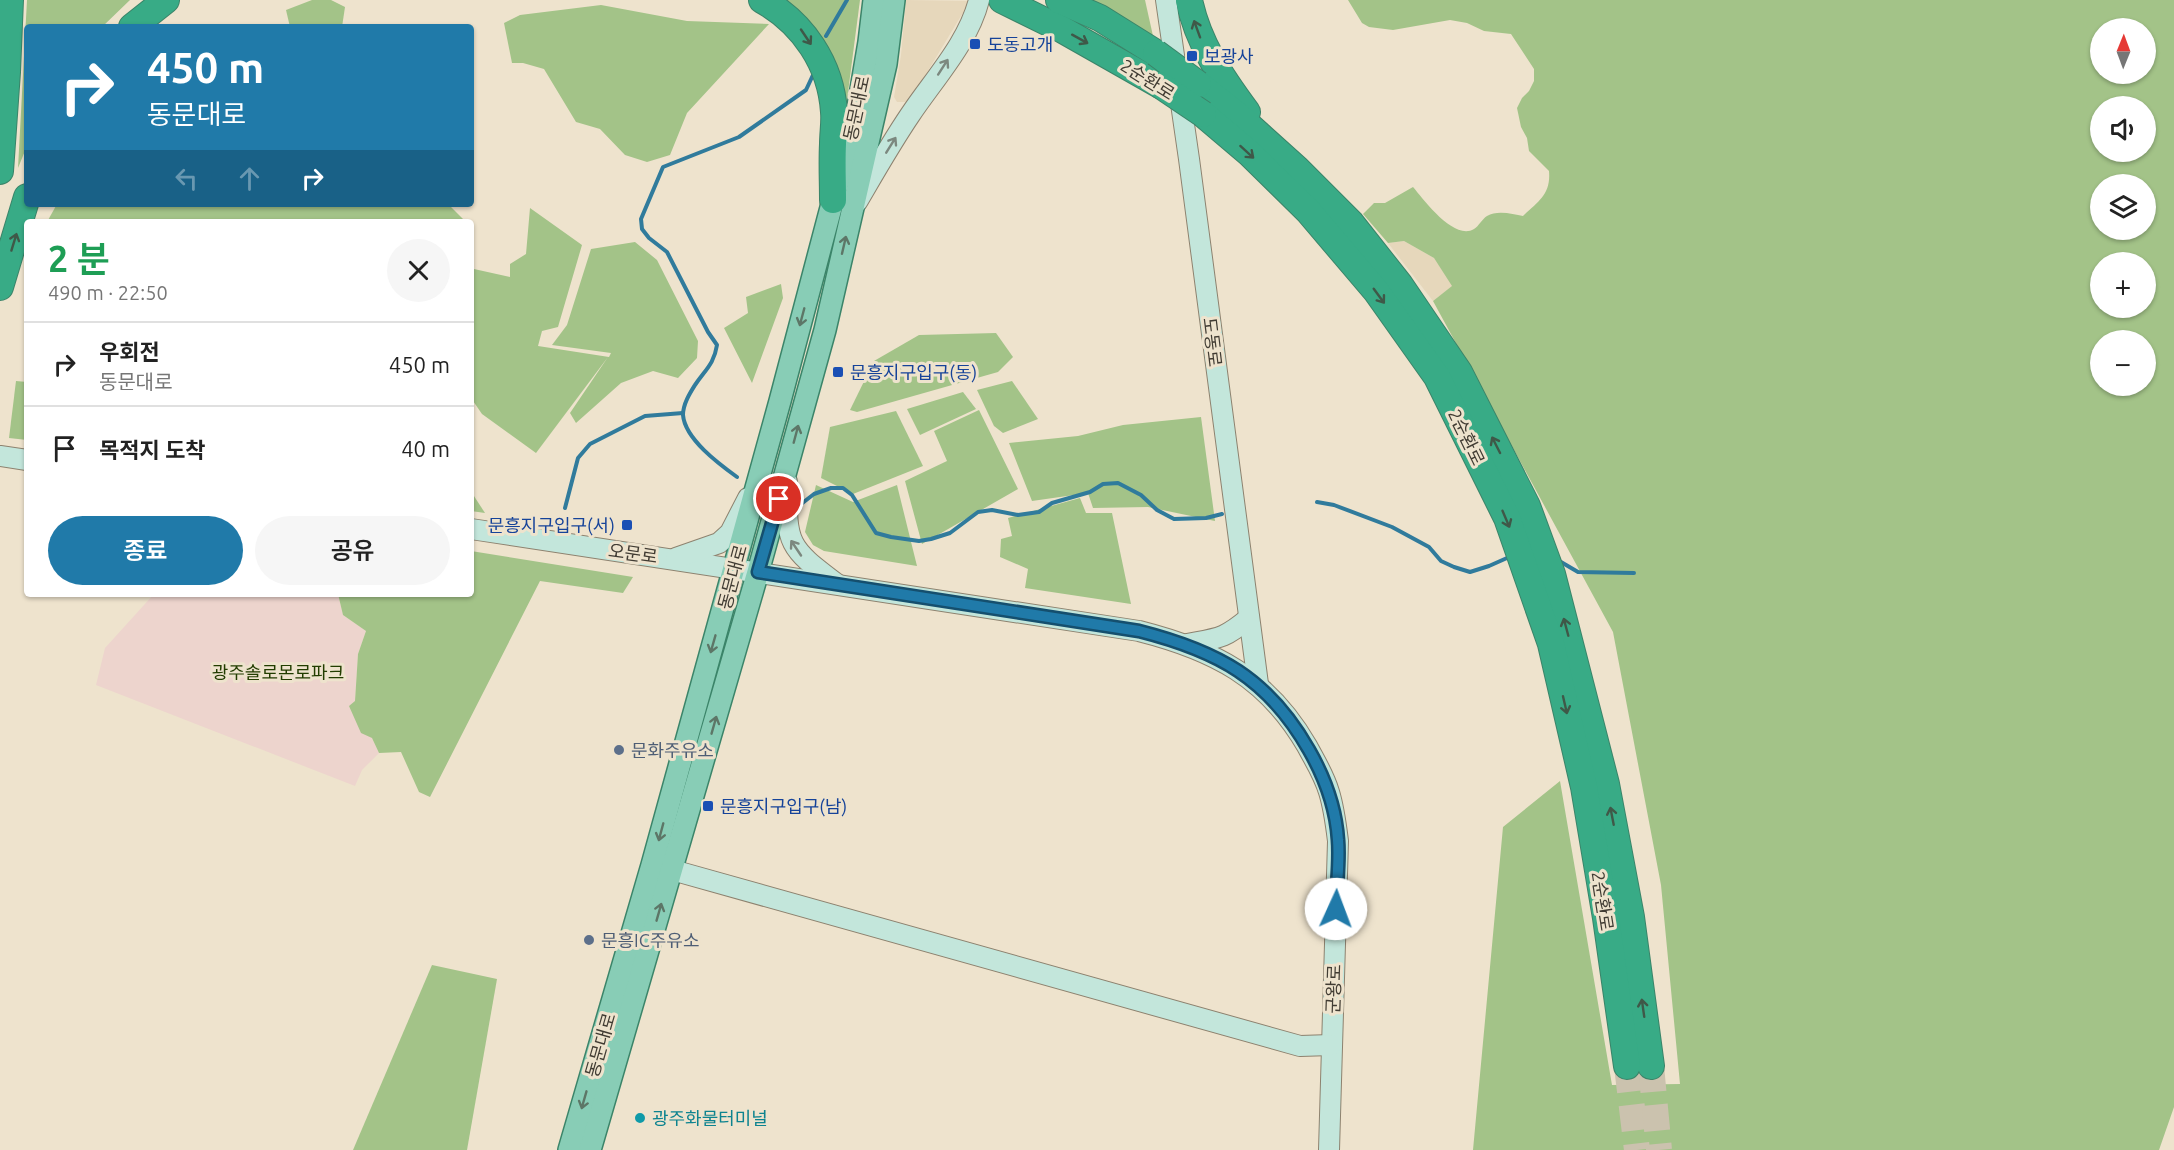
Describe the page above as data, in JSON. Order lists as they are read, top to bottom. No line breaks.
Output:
{"streets":{"highway":["2순환로"],"main road":["동문대로","도동로","오문로","군왕로"]},"crossings":[["동문대로","오문로"],["동문대로","군왕로"],["도동로","군왕로"],["오문로","군왕로"]],"parks":["광주솔로몬로파크"],"places":{"transit":["도동고개","보광사","문흥지구입구(동)","문흥지구입구(서)","문흥지구입구(남)"],"other":["문화주유소","문흥IC주유소","광주화물터미널"]},"north":"top","page":{"map_buttons":["+","−"],"turn":["450 m","동문대로"],"heading":["2 분","490 m · 22:50"],"list":[{"name":"우회전","note":"동문대로","value":"450 m"},{"name":"목적지 도착","value":"40 m"}],"buttons":["종료","공유"]}}
